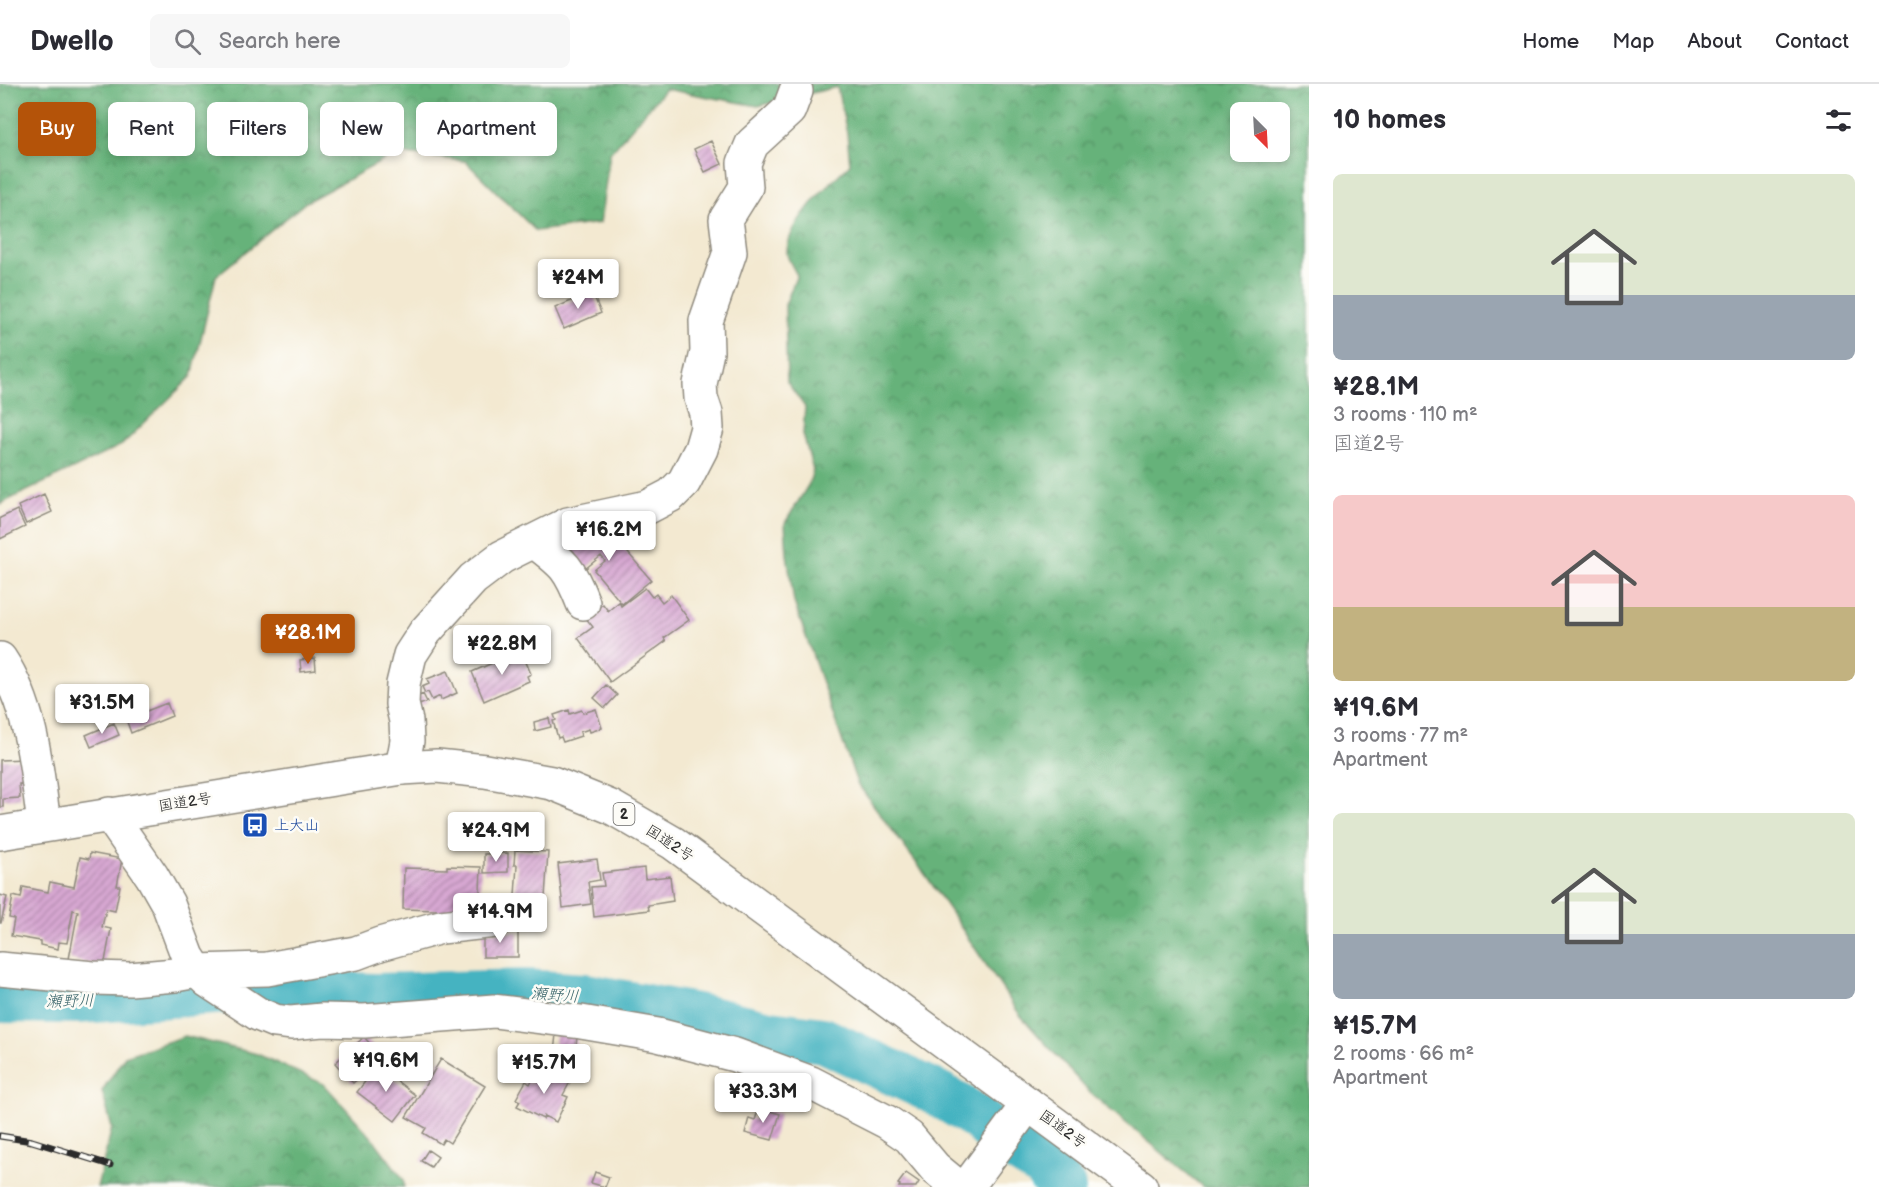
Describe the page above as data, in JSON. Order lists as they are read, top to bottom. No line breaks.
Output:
{"streets":{"main road":["国道2号","2"]},"water":["瀬野川"],"places":{"bus stop":["上大山"]},"north":"bottom right","page":{"header":"Dwello","search":"Search here","nav":["Home","Map","About","Contact"],"heading":"10 homes","chip":["Buy","Rent","Filters","New","Apartment"],"list":[{"name":"¥28.1M","note":"3 rooms · 110 m² · 国道2号"},{"name":"¥19.6M","note":"3 rooms · 77 m² · Apartment"},{"name":"¥15.7M","note":"2 rooms · 66 m² · Apartment"}],"price":["¥24M","¥16.2M","¥28.1M","¥22.8M","¥31.5M","¥24.9M","¥14.9M","¥19.6M","¥15.7M","¥33.3M"]}}
